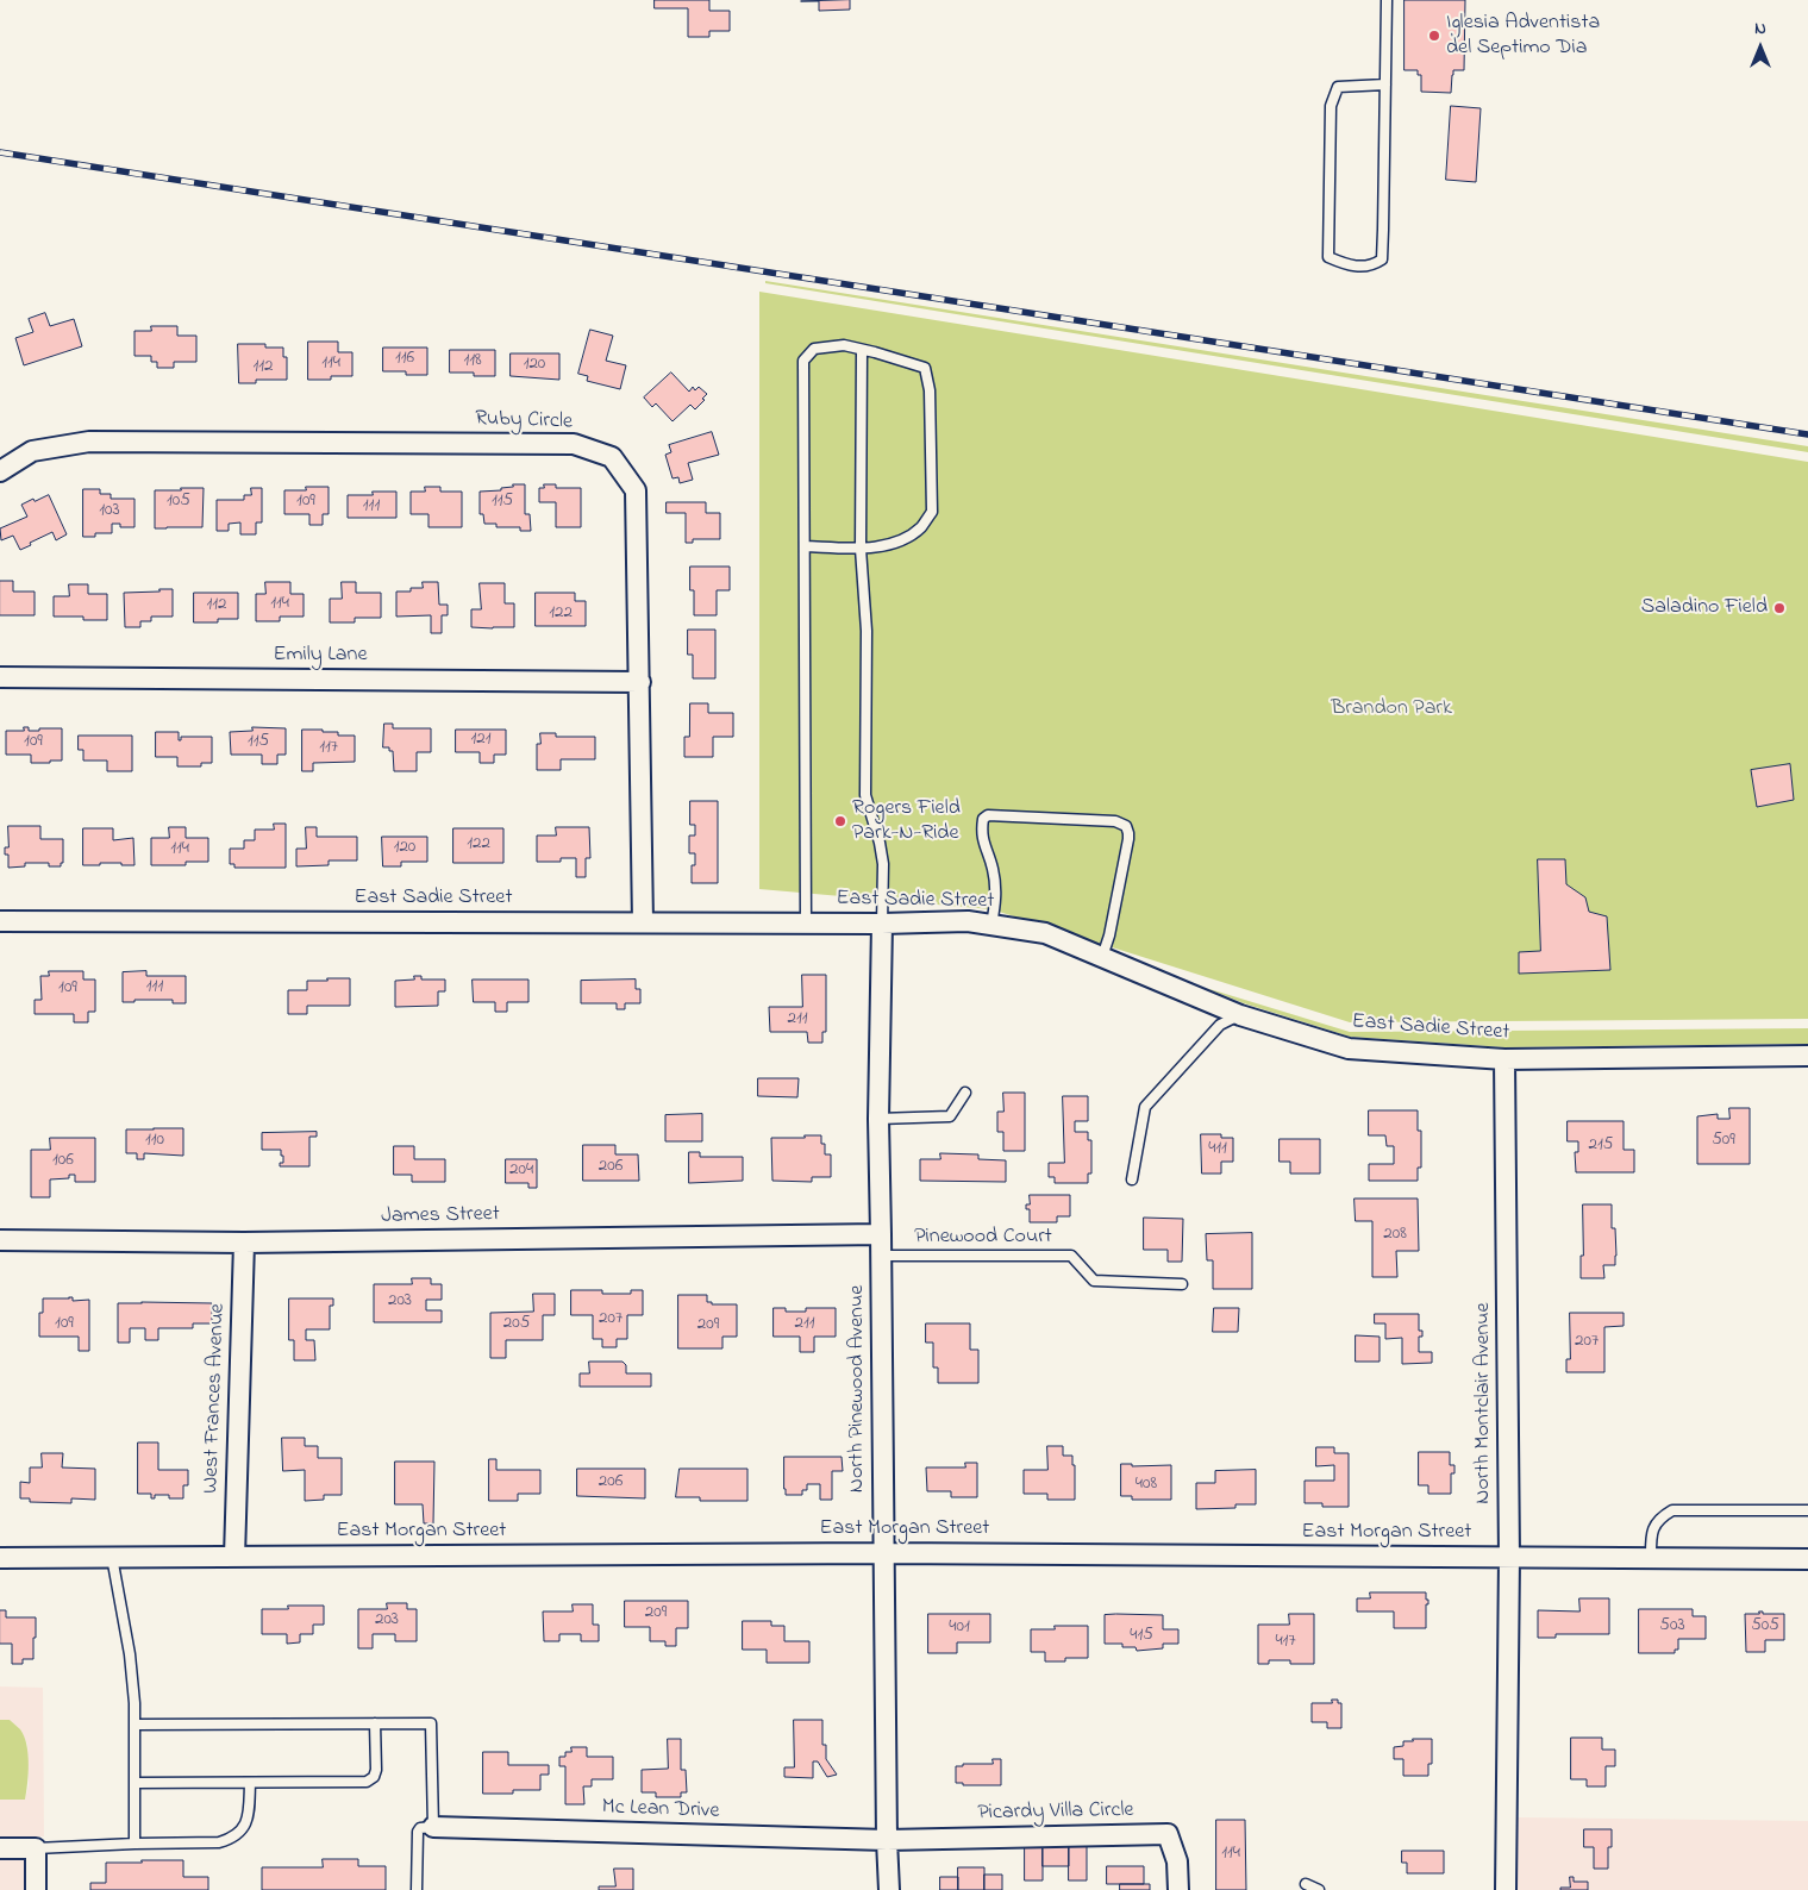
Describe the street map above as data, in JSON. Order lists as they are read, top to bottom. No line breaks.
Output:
{"streets":{"street":["Ruby Circle","Emily Lane","East Sadie Street","James Street","North Pinewood Avenue","West Frances Avenue","North Montclair Avenue","East Morgan Street","Mc Lean Drive","Picardy Villa Circle"],"lane":["Pinewood Court"]},"crossings":[["Ruby Circle","Emily Lane"],["Ruby Circle","East Sadie Street"],["East Sadie Street","North Pinewood Avenue"],["East Sadie Street","North Montclair Avenue"],["James Street","North Pinewood Avenue"],["James Street","West Frances Avenue"],["Pinewood Court","North Pinewood Avenue"],["North Pinewood Avenue","East Morgan Street"],["North Pinewood Avenue","Mc Lean Drive"],["North Pinewood Avenue","Picardy Villa Circle"],["West Frances Avenue","East Morgan Street"],["North Montclair Avenue","East Morgan Street"],["Mc Lean Drive","Picardy Villa Circle"]],"parks":["Brandon Park"],"places":["Iglesia Adventista del Septimo Dia","Saladino Field","Rogers Field Park-N-Ride"],"house_numbers":["116","118","114","120","112","105","109","115","111","103","114","112","122","121","109","115","117","122","120","114","111","109","211","110","509","215","411","106","206","204","208","203","207","109","205","211","209","207","206","408","209","203","503","505","401","415","417","114"],"north":"top"}
